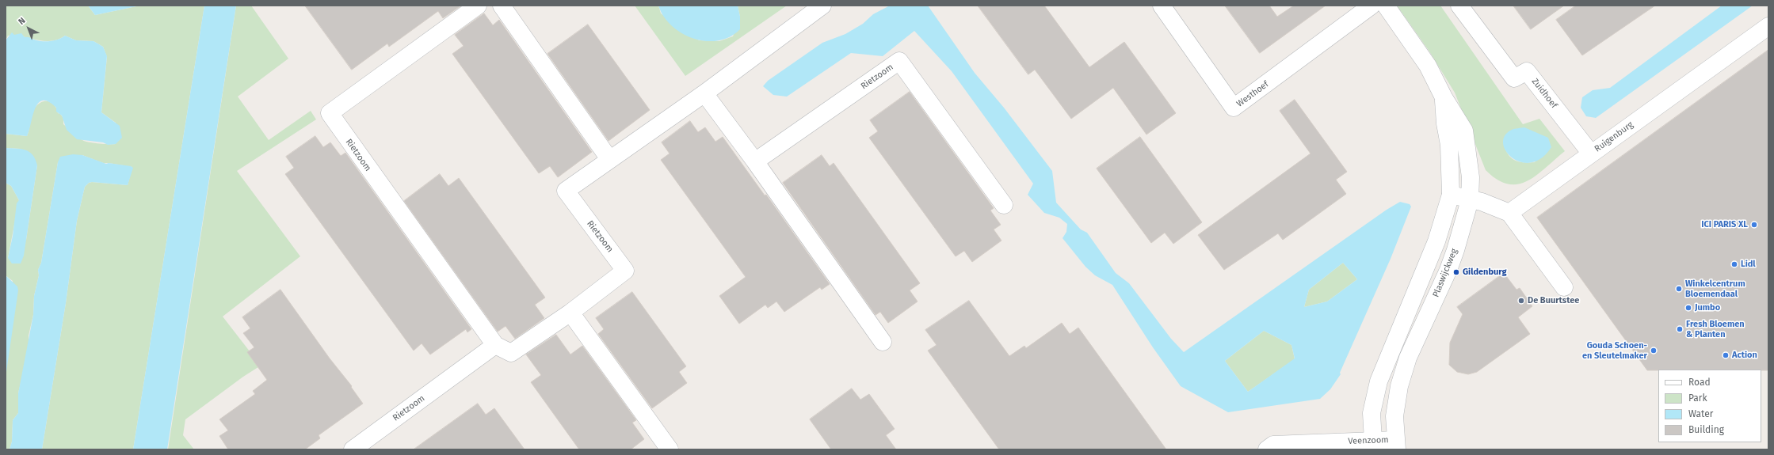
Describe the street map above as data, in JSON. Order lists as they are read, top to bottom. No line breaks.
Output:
{"streets":{"street":["Rietzoom","Zuidhoef","Westhoef","Ruigenburg","Plaswijckweg","Veenzoom"]},"crossings":[["Zuidhoef","Ruigenburg"],["Plaswijckweg","Veenzoom"]],"places":["ICI PARIS XL","Lidl","Gildenburg","Winkelcentrum Bloemendaal","De Buurtstee","Jumbo","Fresh Bloemen & Planten","Gouda Schoen- en Sleutelmaker","Action"],"legend":["Road","Park","Water","Building"],"north":"top left"}
